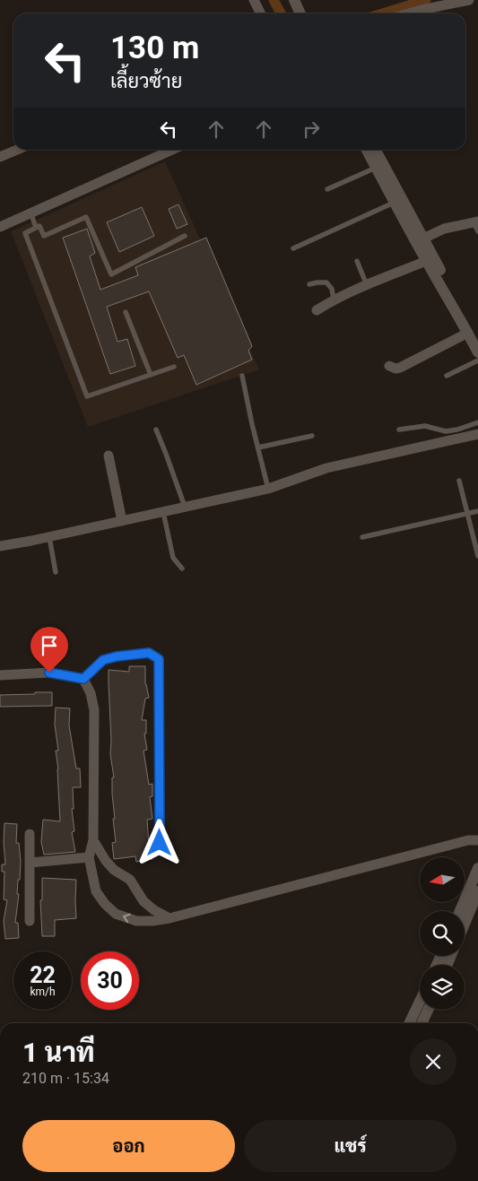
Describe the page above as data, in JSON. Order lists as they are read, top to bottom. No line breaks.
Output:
{"north":"left","page":{"turn":["130 m","เลี้ยวซ้าย"],"speed":"22 km/h","limit":"30","heading":["1 นาที","210 m · 15:34"],"buttons":["ออก","แชร์"]}}
